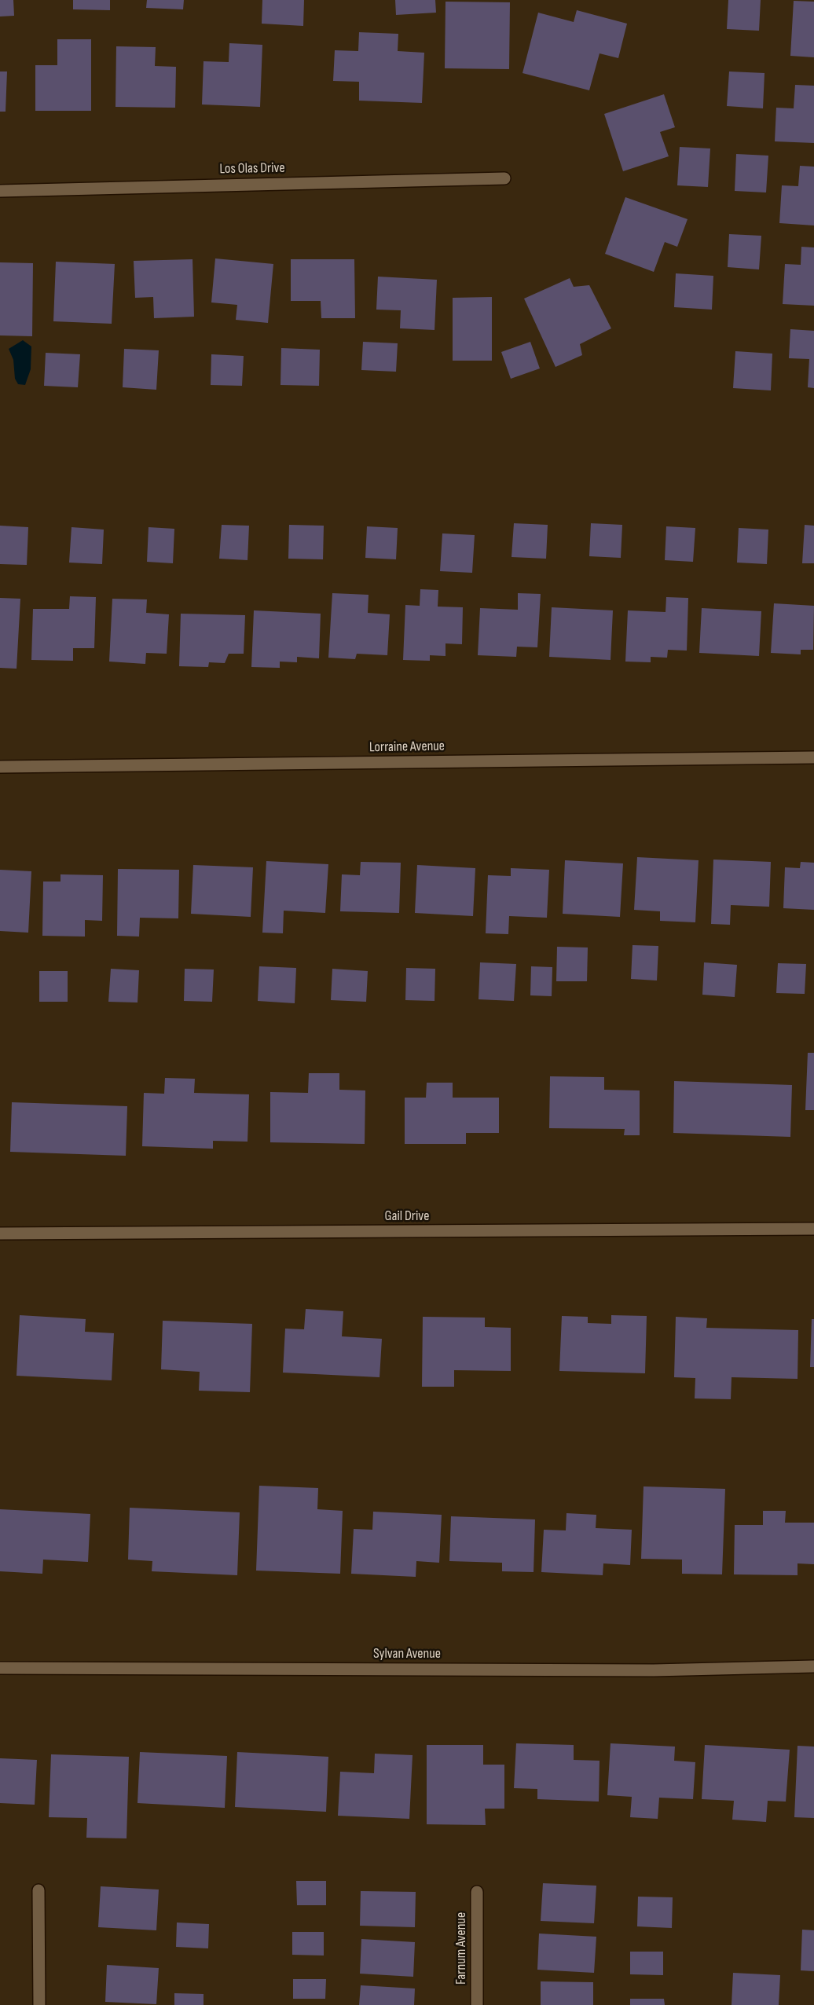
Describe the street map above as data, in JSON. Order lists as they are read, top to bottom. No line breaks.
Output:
{"streets":{"street":["Los Olas Drive","Lorraine Avenue","Gail Drive","Sylvan Avenue","Farnum Avenue"]}}
